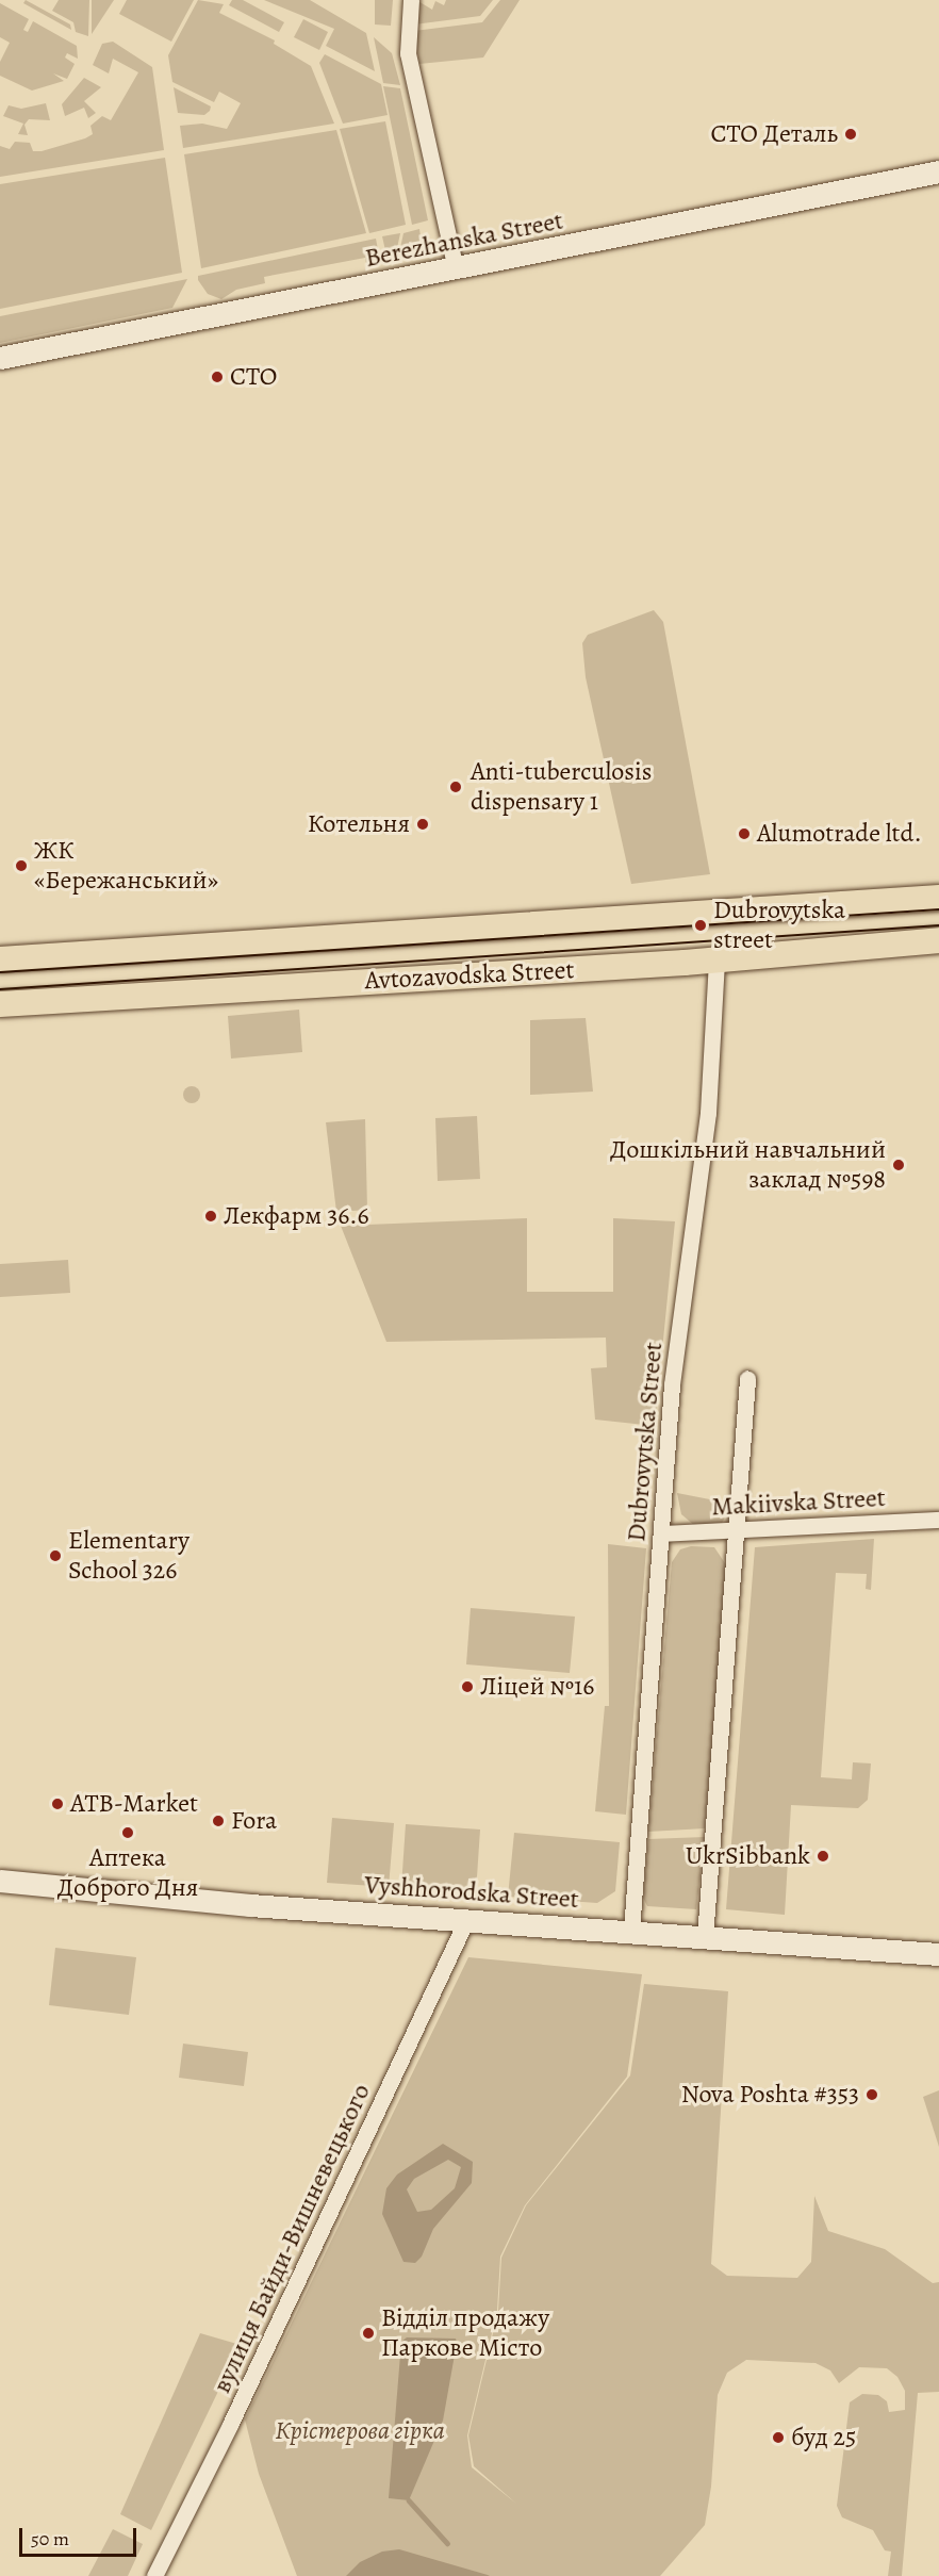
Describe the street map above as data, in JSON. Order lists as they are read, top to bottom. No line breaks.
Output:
{"streets":{"main road":["Avtozavodska Street"],"street":["Berezhanska Street","Dubrovytska Street","Makiivska Street","Vyshhorodska Street","вулиця Байди-Вишневецького"]},"crossings":[["Avtozavodska Street","Dubrovytska Street"],["Dubrovytska Street","Makiivska Street"],["Dubrovytska Street","Vyshhorodska Street"],["Vyshhorodska Street","вулиця Байди-Вишневецького"]],"parks":["Крістерова гірка"],"places":["СТО Деталь","СТО","Anti-tuberculosis dispensary 1","Котельня","Alumotrade ltd.","ЖК «Бережанський»","Dubrovytska street","Дошкільний навчальний заклад №598","Лекфарм 36.6","Elementary School 326","Ліцей №16","ATB-Market","Fora","Аптека Доброго Дня","UkrSibbank","Nova Poshta #353","Відділ продажу Паркове Місто","буд 25"],"scale_bar":"50 m"}
